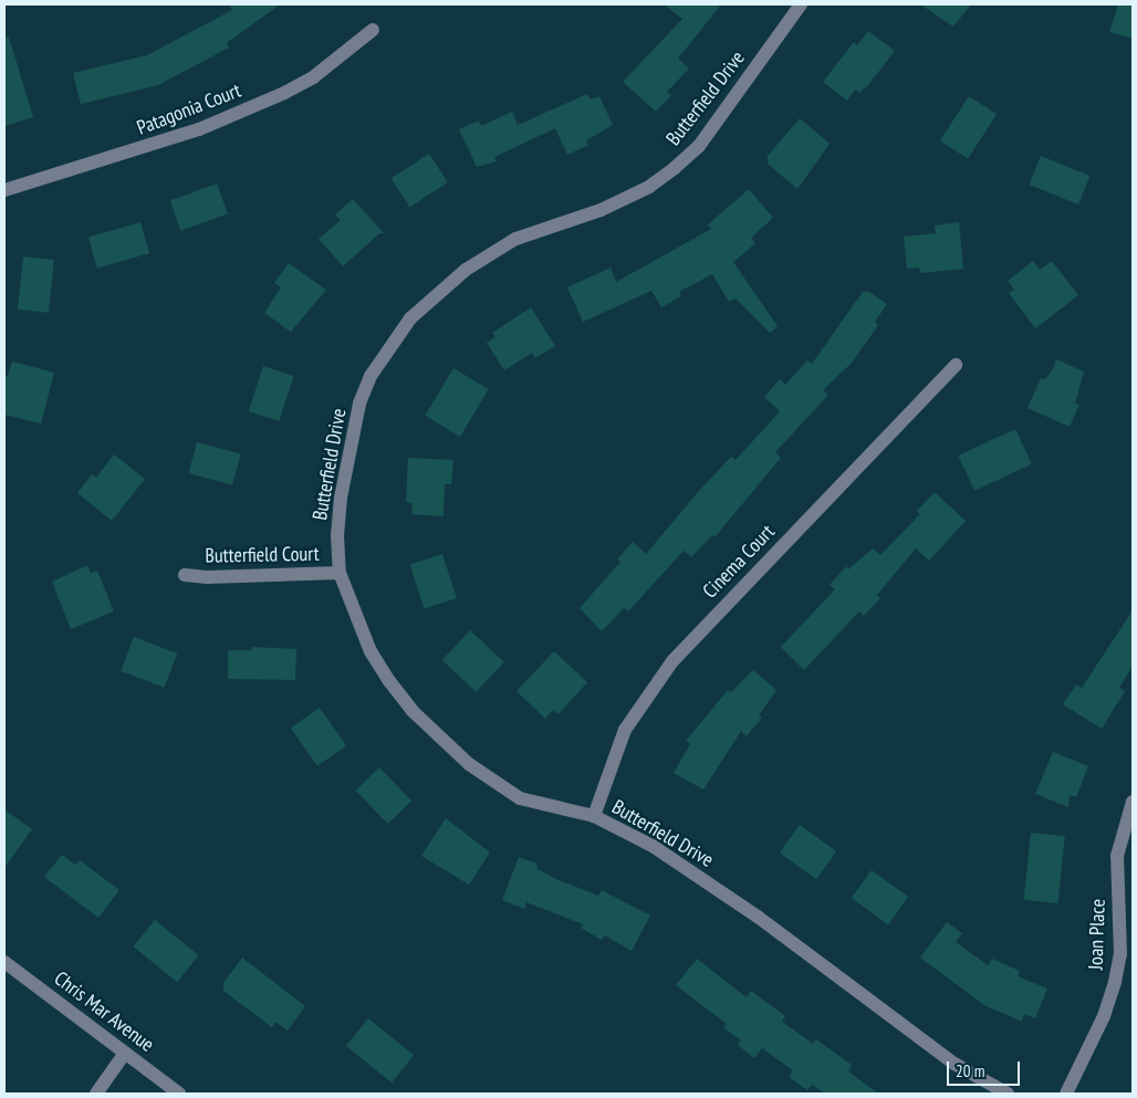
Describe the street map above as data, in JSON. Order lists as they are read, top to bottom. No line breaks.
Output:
{"streets":{"street":["Butterfield Drive","Patagonia Court","Butterfield Court","Cinema Court","Joan Place","Chris Mar Avenue"]},"crossings":[["Butterfield Drive","Butterfield Court"],["Butterfield Drive","Cinema Court"]],"scale_bar":"20 m"}
